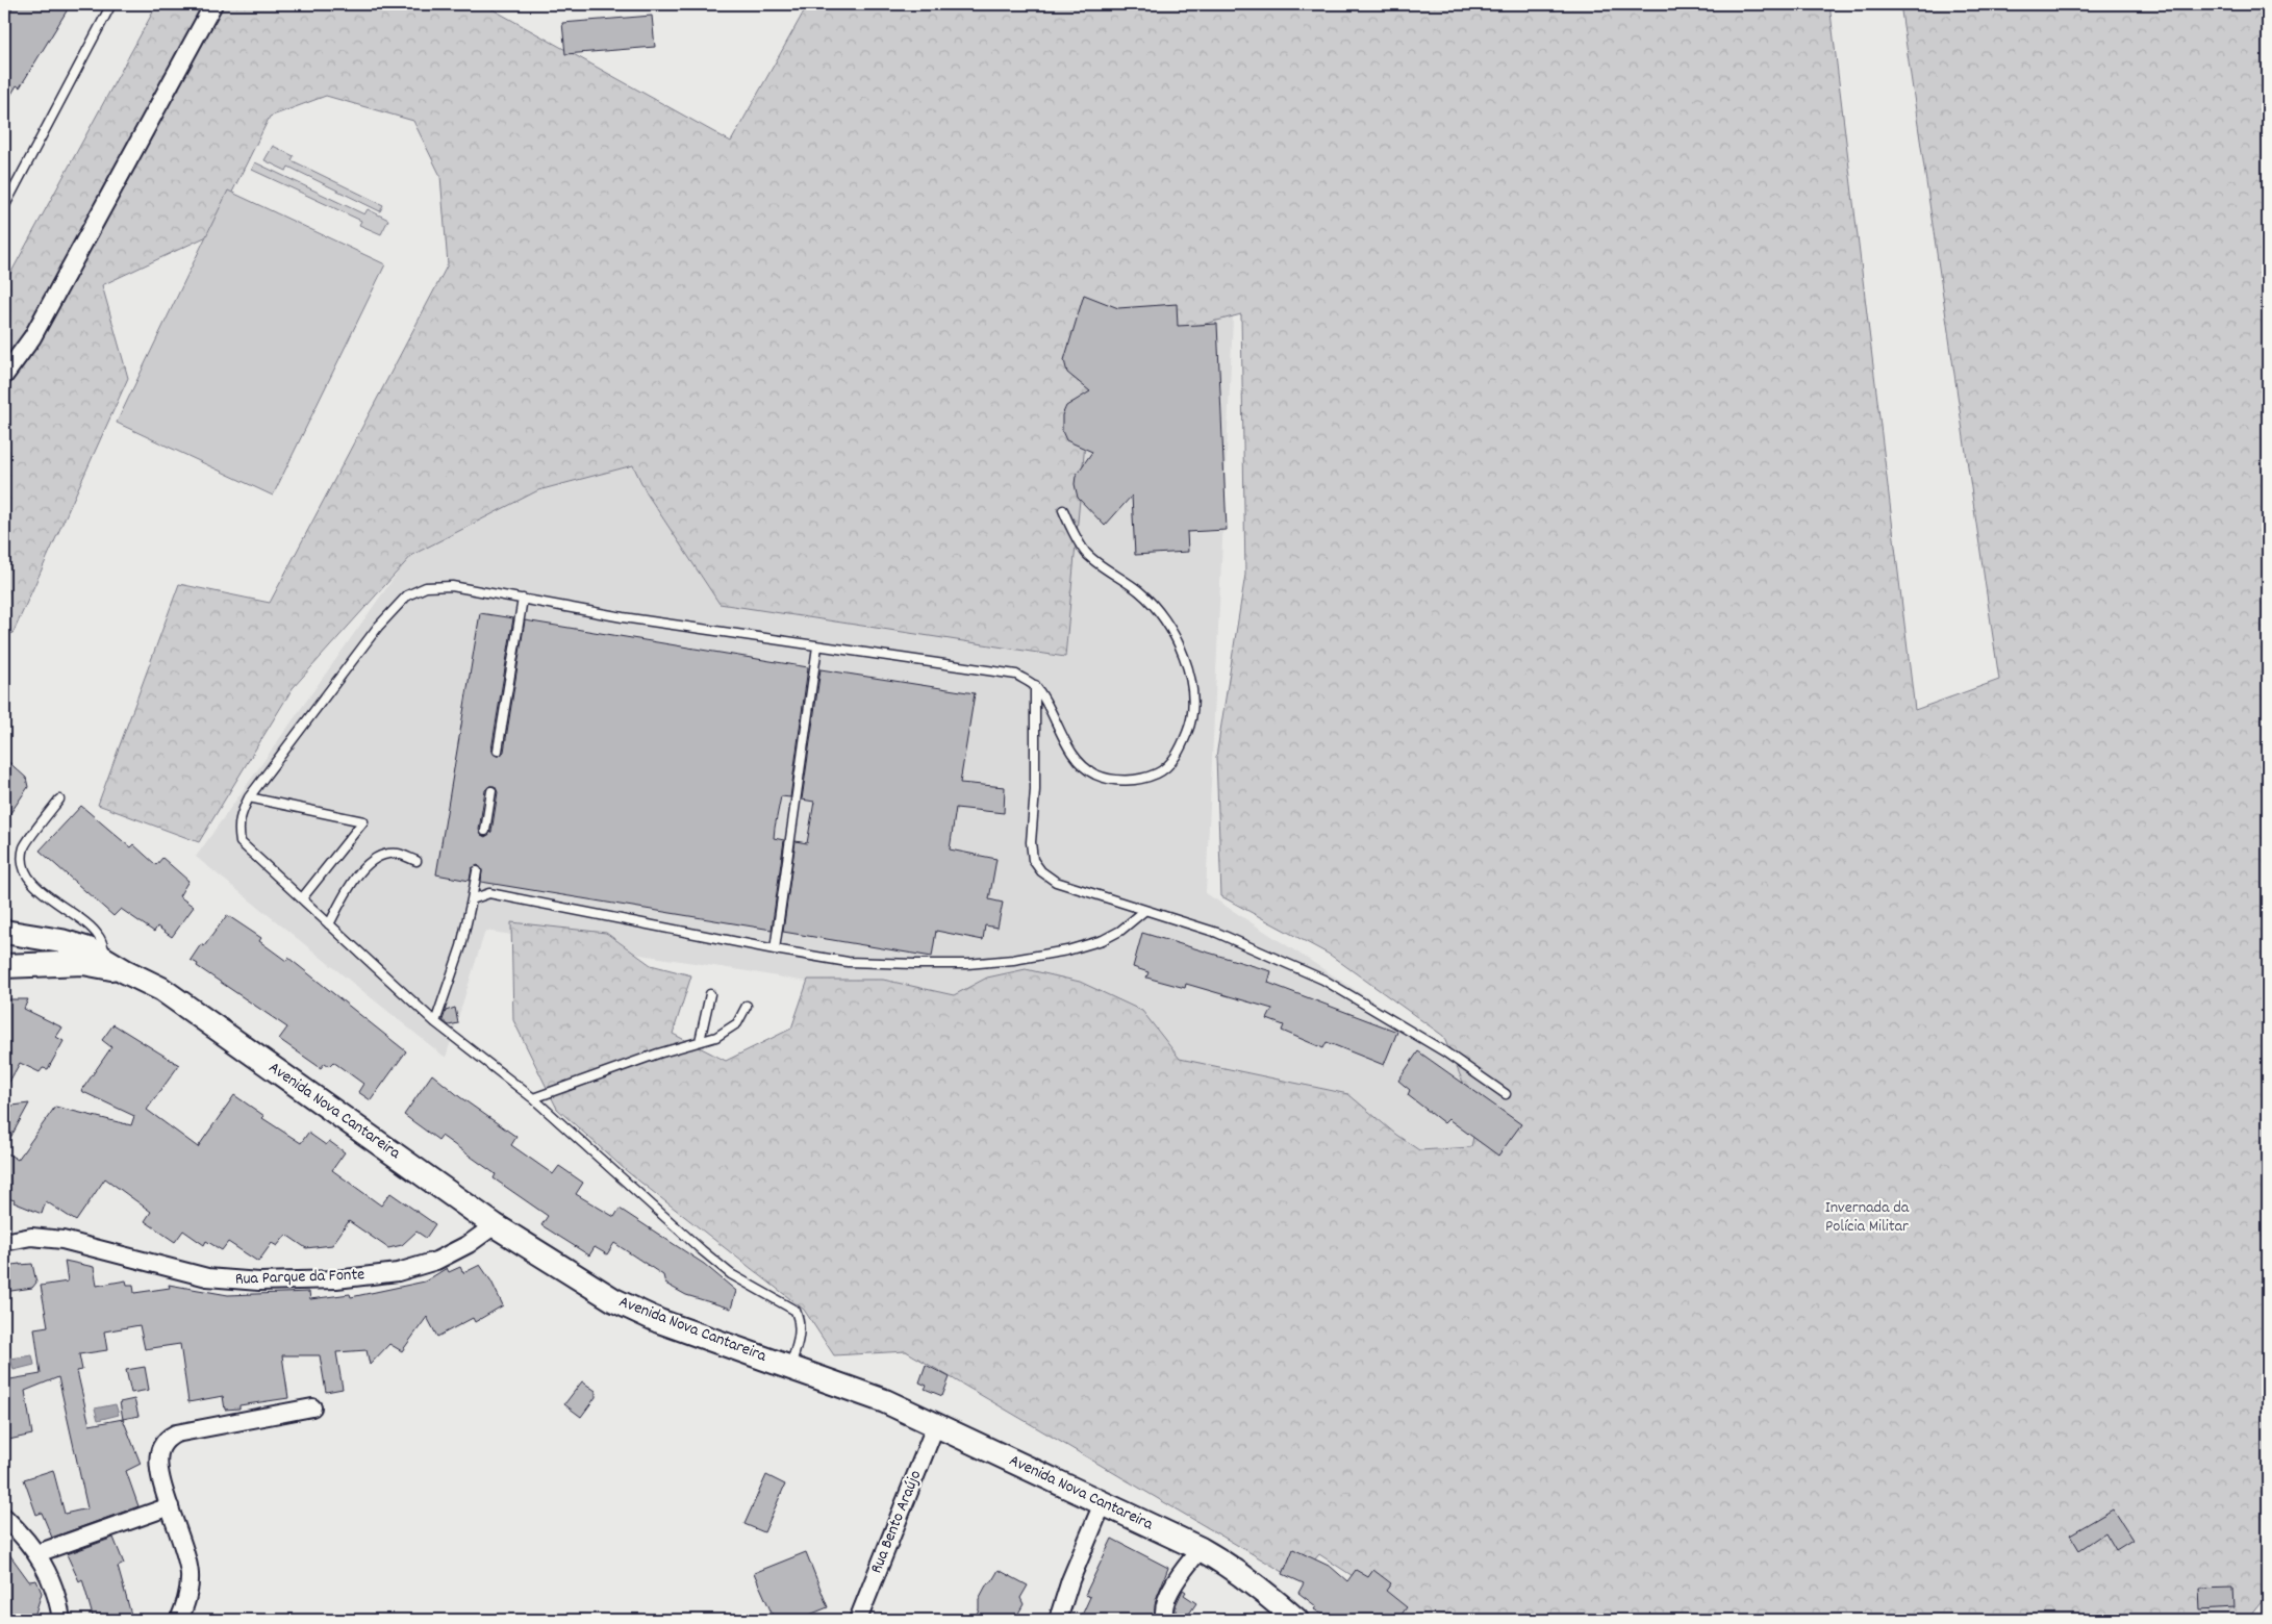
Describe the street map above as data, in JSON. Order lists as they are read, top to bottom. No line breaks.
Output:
{"streets":{"main road":["Avenida Nova Cantareira"],"street":["Rua Parque da Fonte","Rua Bento Araújo"]},"crossings":[["Avenida Nova Cantareira","Rua Parque da Fonte"],["Avenida Nova Cantareira","Rua Bento Araújo"]],"parks":["Invernada da Polícia Militar"]}
